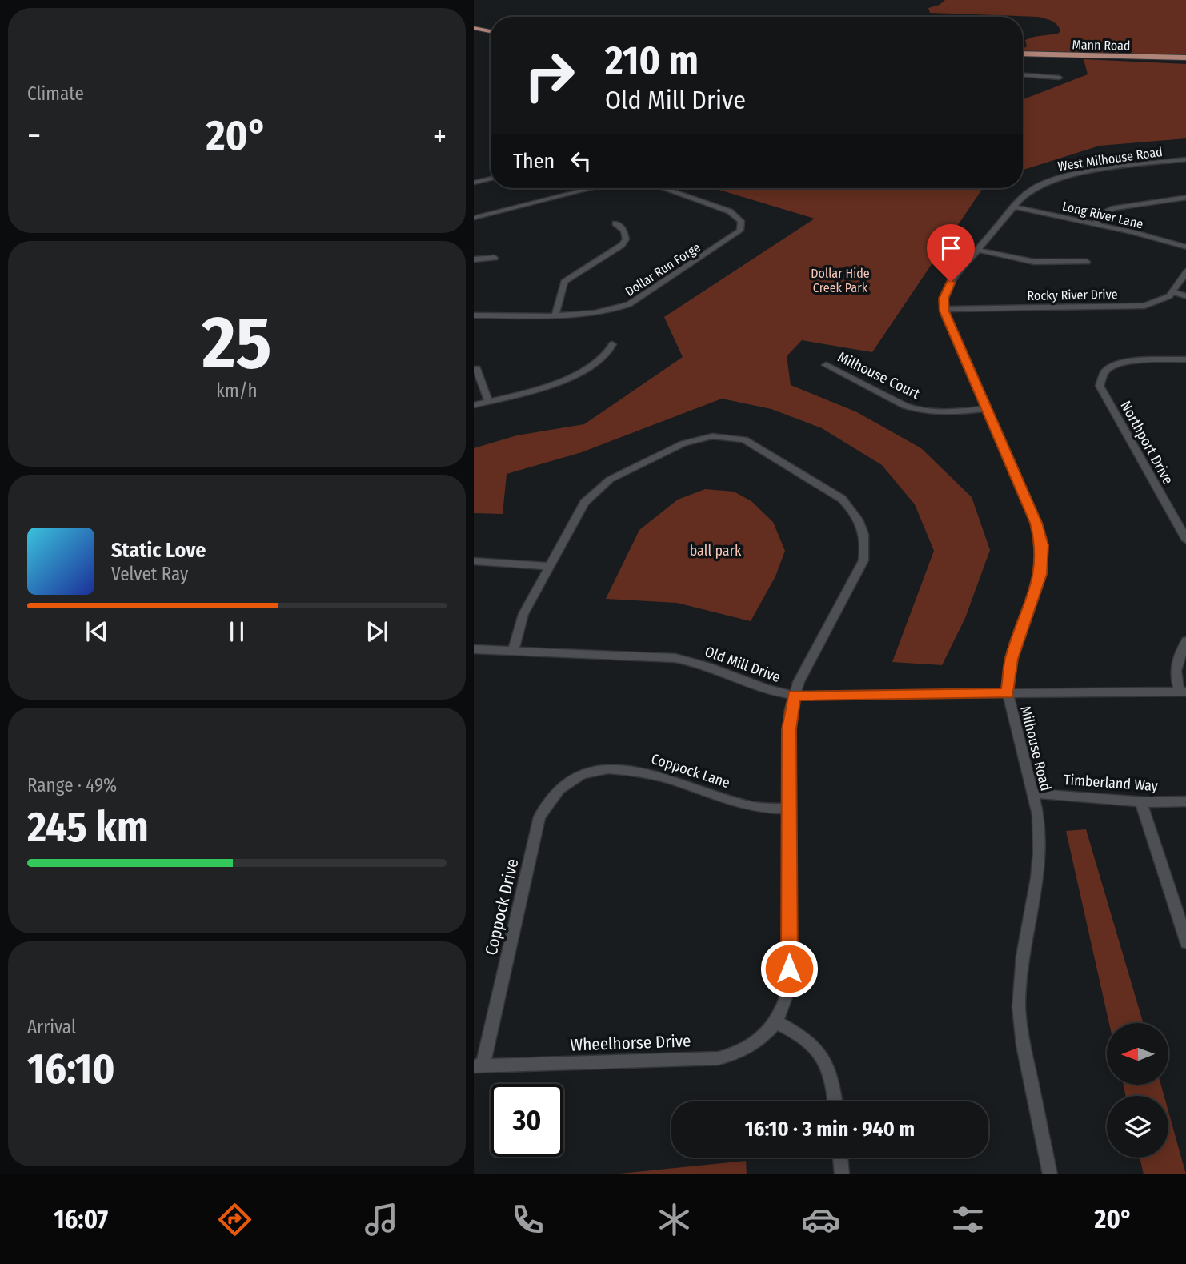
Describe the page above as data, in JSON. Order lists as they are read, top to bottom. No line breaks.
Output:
{"streets":{"main road":["Mann Road"],"street":["West Milhouse Road","Long River Lane","Dollar Run Forge","Rocky River Drive","Milhouse Court","Northport Drive","Old Mill Drive","Milhouse Road","Coppock Lane","Timberland Way","Coppock Drive","Wheelhorse Drive"]},"crossings":[["West Milhouse Road","Long River Lane"],["Rocky River Drive","Milhouse Road"],["Milhouse Court","Milhouse Road"],["Old Mill Drive","Milhouse Road"],["Milhouse Road","Timberland Way"],["Coppock Lane","Coppock Drive"],["Coppock Drive","Wheelhorse Drive"]],"parks":["Dollar Hide Creek Park","ball park"],"north":"left","page":{"tile":["Climate",["25","km/h"],["Range · 49%","245 km"],["Arrival","16:10"]],"turn":["210 m","Old Mill Drive"],"heat":["−","20°","+"],"then":"Then","song":["Static Love","Velvet Ray"],"limit":"30","trip":"16:10 · 3 min · 940 m","tabs":["16:07","20°"]}}
